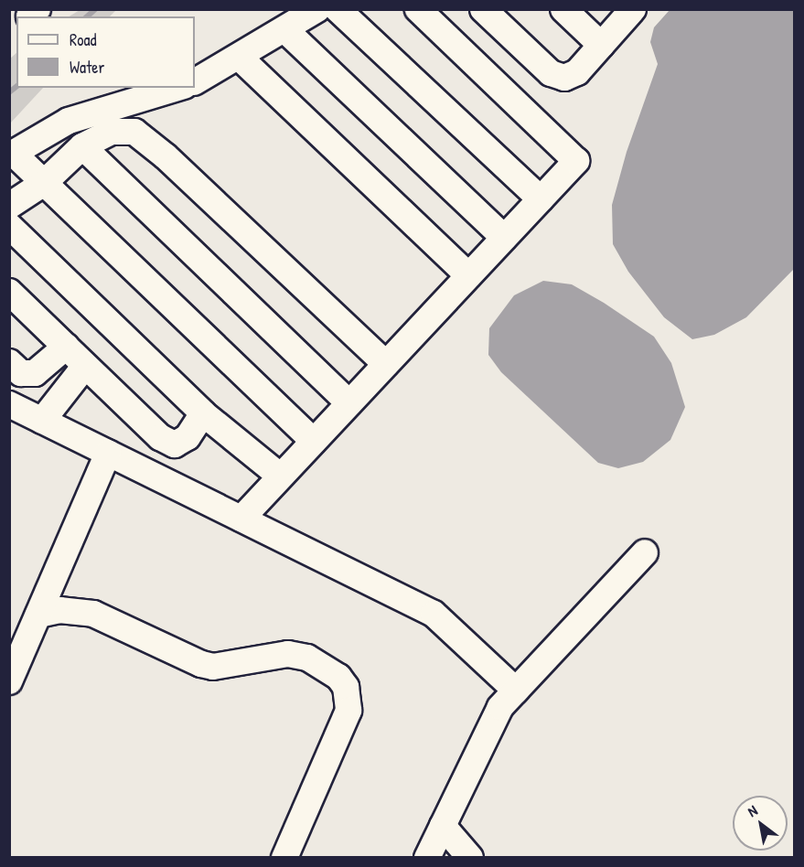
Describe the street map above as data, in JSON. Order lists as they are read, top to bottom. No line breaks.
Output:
{"legend":["Road","Water"],"north":"top left"}
